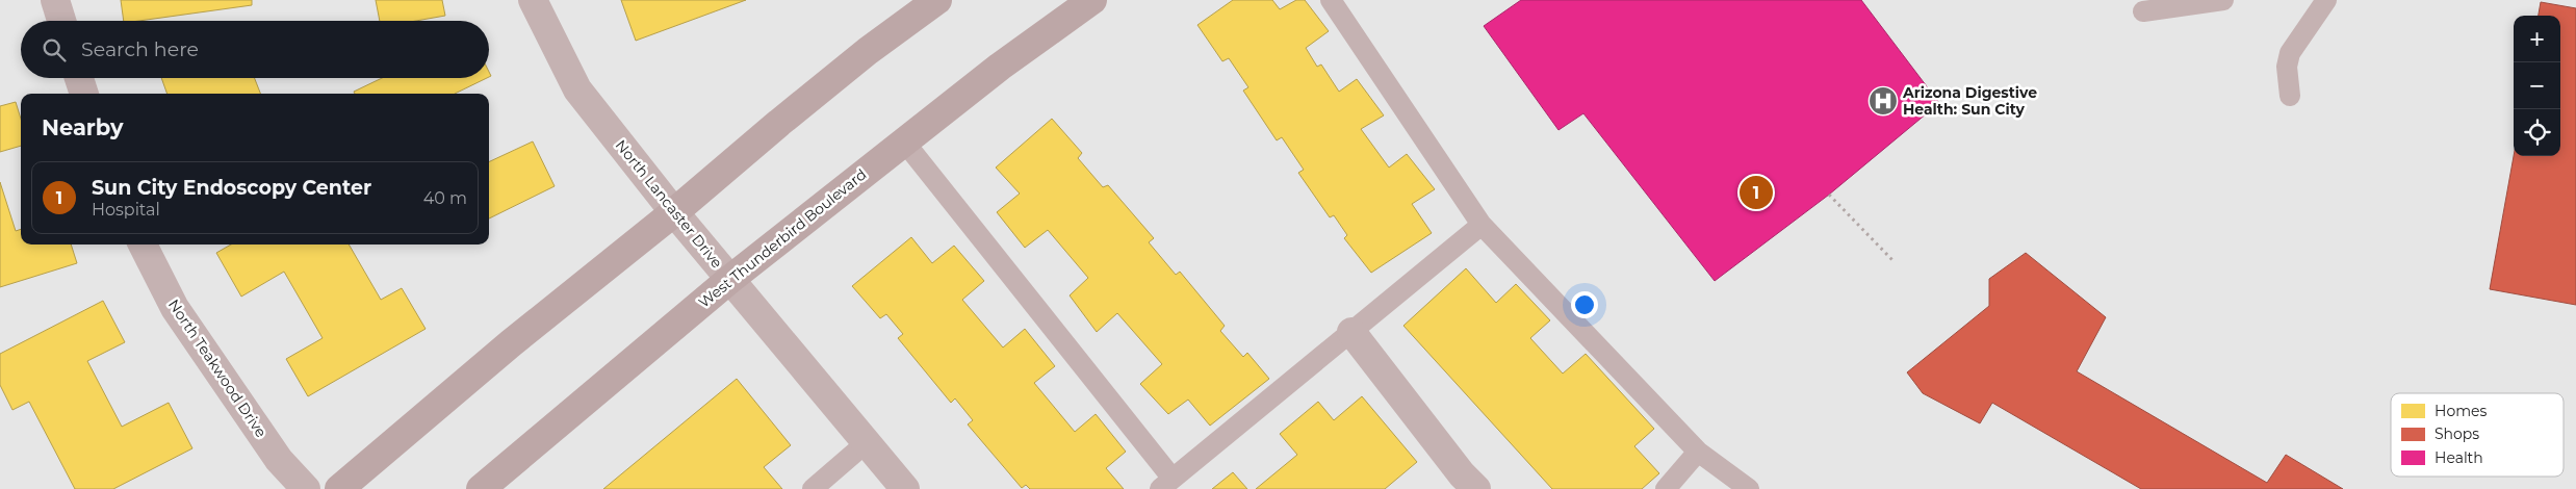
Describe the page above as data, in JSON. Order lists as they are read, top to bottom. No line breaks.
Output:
{"streets":{"street":["North Lancaster Drive","West Thunderbird Boulevard","North Teakwood Drive"]},"crossings":[["North Lancaster Drive","West Thunderbird Boulevard"]],"places":{"hospital":["Arizona Digestive Health: Sun City"]},"legend":["Homes","Shops","Health"],"page":{"map_buttons":["+","−"],"search":"Search here","heading":"Nearby","list":[{"mark":"1","name":"Sun City Endoscopy Center","note":"Hospital","value":"40 m"}],"pins":"1"}}
